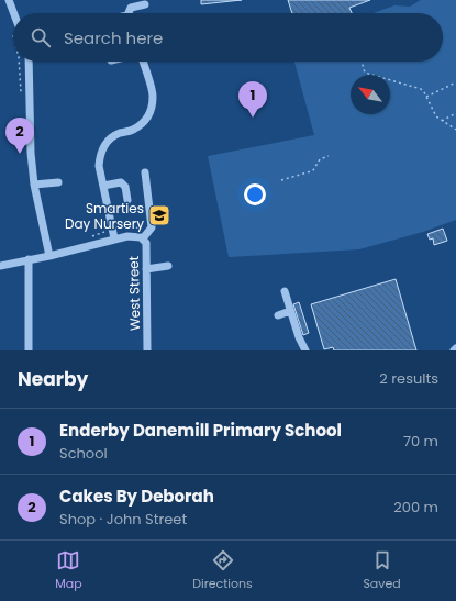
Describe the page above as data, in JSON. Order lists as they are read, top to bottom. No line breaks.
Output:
{"streets":{"street":["West Street"]},"places":{"school or university":["Smarties Day Nursery"]},"north":"top left","page":{"search":"Search here","pins":["1","2"],"heading":["Nearby","2 results"],"list":[{"mark":"1","name":"Enderby Danemill Primary School","note":"School","value":"70 m"},{"mark":"2","name":"Cakes By Deborah","note":"Shop · John Street","value":"200 m"}],"nav":["Map","Directions","Saved"]}}
